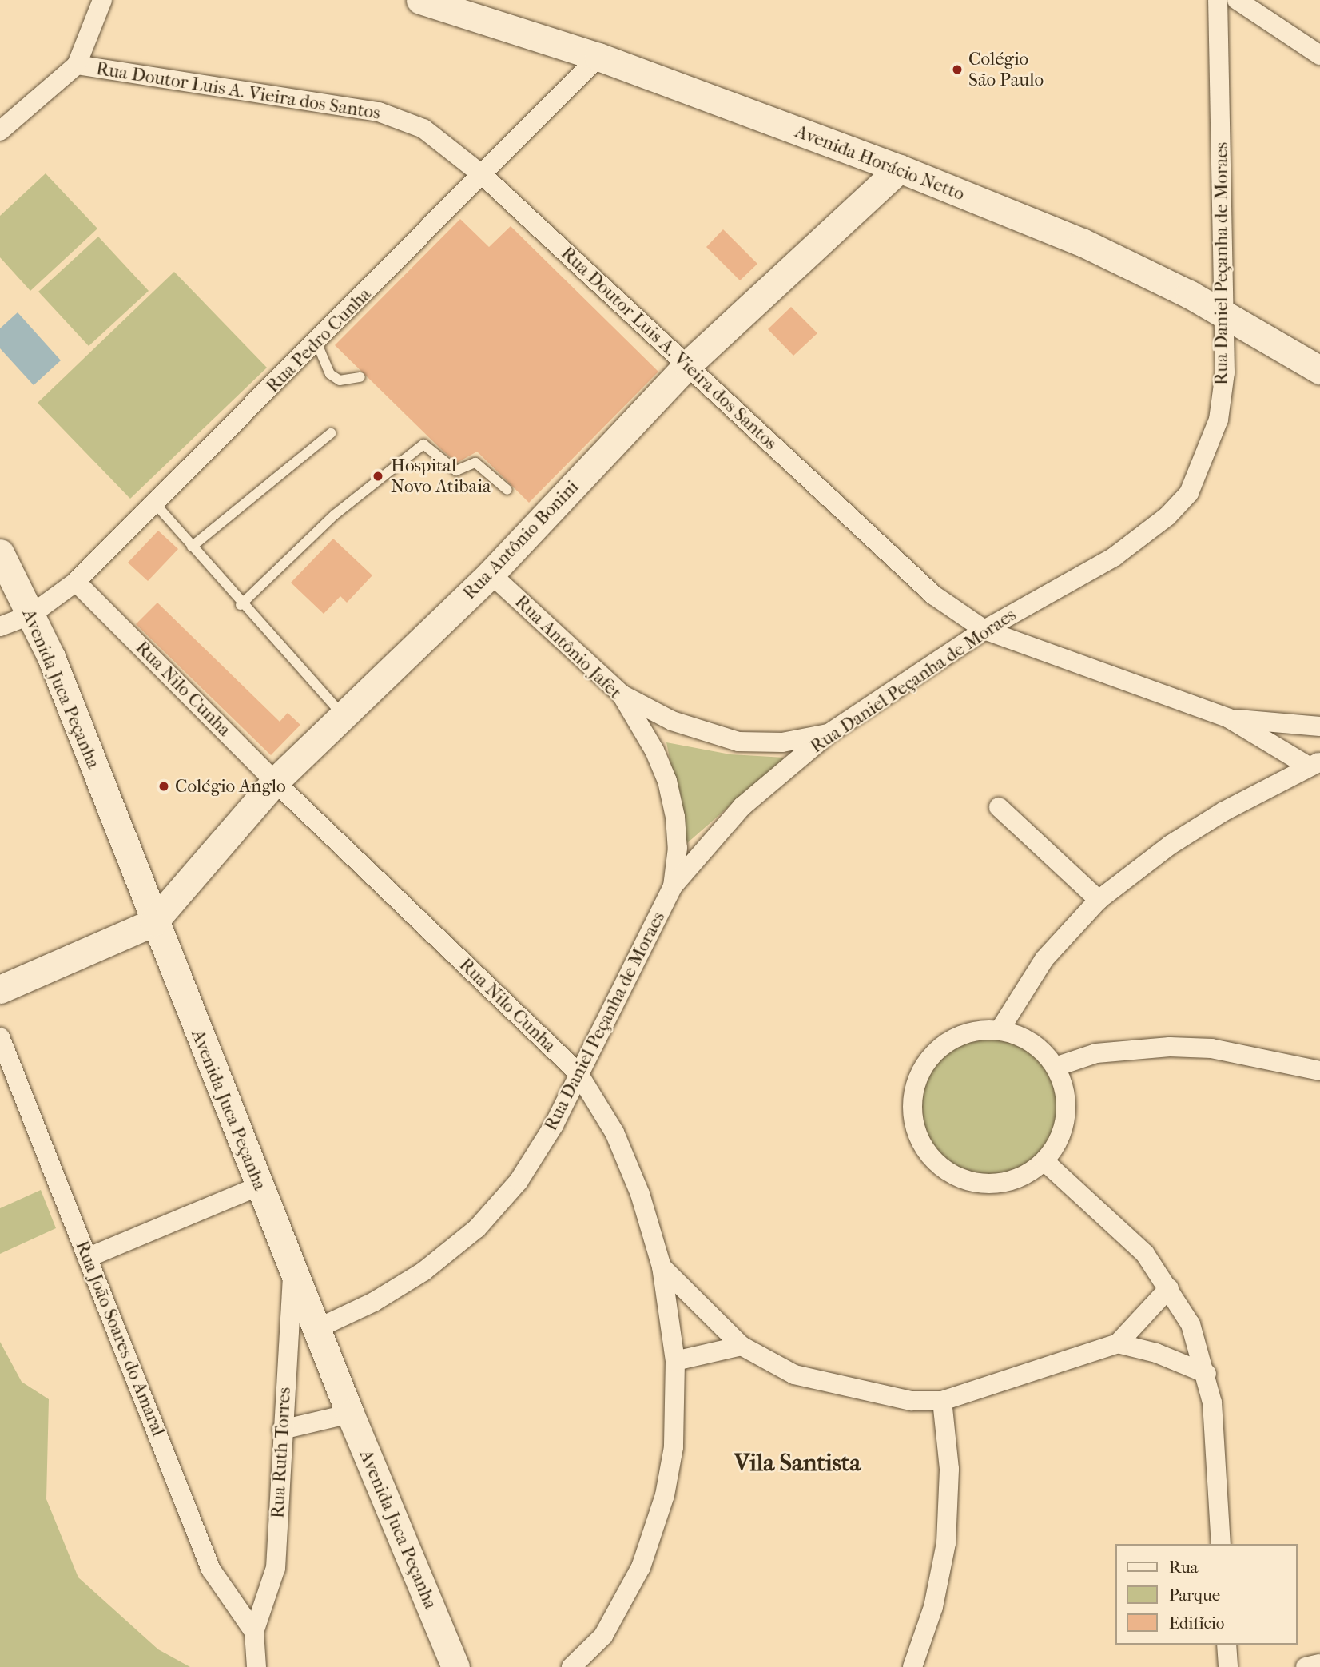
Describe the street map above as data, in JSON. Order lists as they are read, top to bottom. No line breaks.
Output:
{"streets":{"main road":["Avenida Horácio Netto","Rua Antônio Bonini","Avenida Juca Peçanha"],"street":["Rua Doutor Luis A. Vieira dos Santos","Rua Daniel Peçanha de Moraes","Rua Pedro Cunha","Rua Antônio Jafet","Rua Nilo Cunha","Rua João Soares do Amaral","Rua Ruth Torres"]},"crossings":[["Rua Doutor Luis A. Vieira dos Santos","Rua Daniel Peçanha de Moraes"],["Rua Doutor Luis A. Vieira dos Santos","Rua Pedro Cunha"],["Rua Doutor Luis A. Vieira dos Santos","Rua Antônio Bonini"],["Avenida Horácio Netto","Rua Daniel Peçanha de Moraes"],["Avenida Horácio Netto","Rua Pedro Cunha"],["Avenida Horácio Netto","Rua Antônio Bonini"],["Rua Daniel Peçanha de Moraes","Rua Antônio Jafet"],["Rua Daniel Peçanha de Moraes","Avenida Juca Peçanha"],["Rua Daniel Peçanha de Moraes","Rua Nilo Cunha"],["Rua Pedro Cunha","Avenida Juca Peçanha"],["Rua Pedro Cunha","Rua Nilo Cunha"],["Rua Antônio Bonini","Rua Antônio Jafet"],["Rua Antônio Bonini","Avenida Juca Peçanha"],["Rua Antônio Bonini","Rua Nilo Cunha"],["Avenida Juca Peçanha","Rua Ruth Torres"],["Rua João Soares do Amaral","Rua Ruth Torres"]],"districts":["Vila Santista"],"places":["Colégio São Paulo","Hospital Novo Atibaia","Colégio Anglo"],"legend":["Rua","Parque","Edifício"]}
